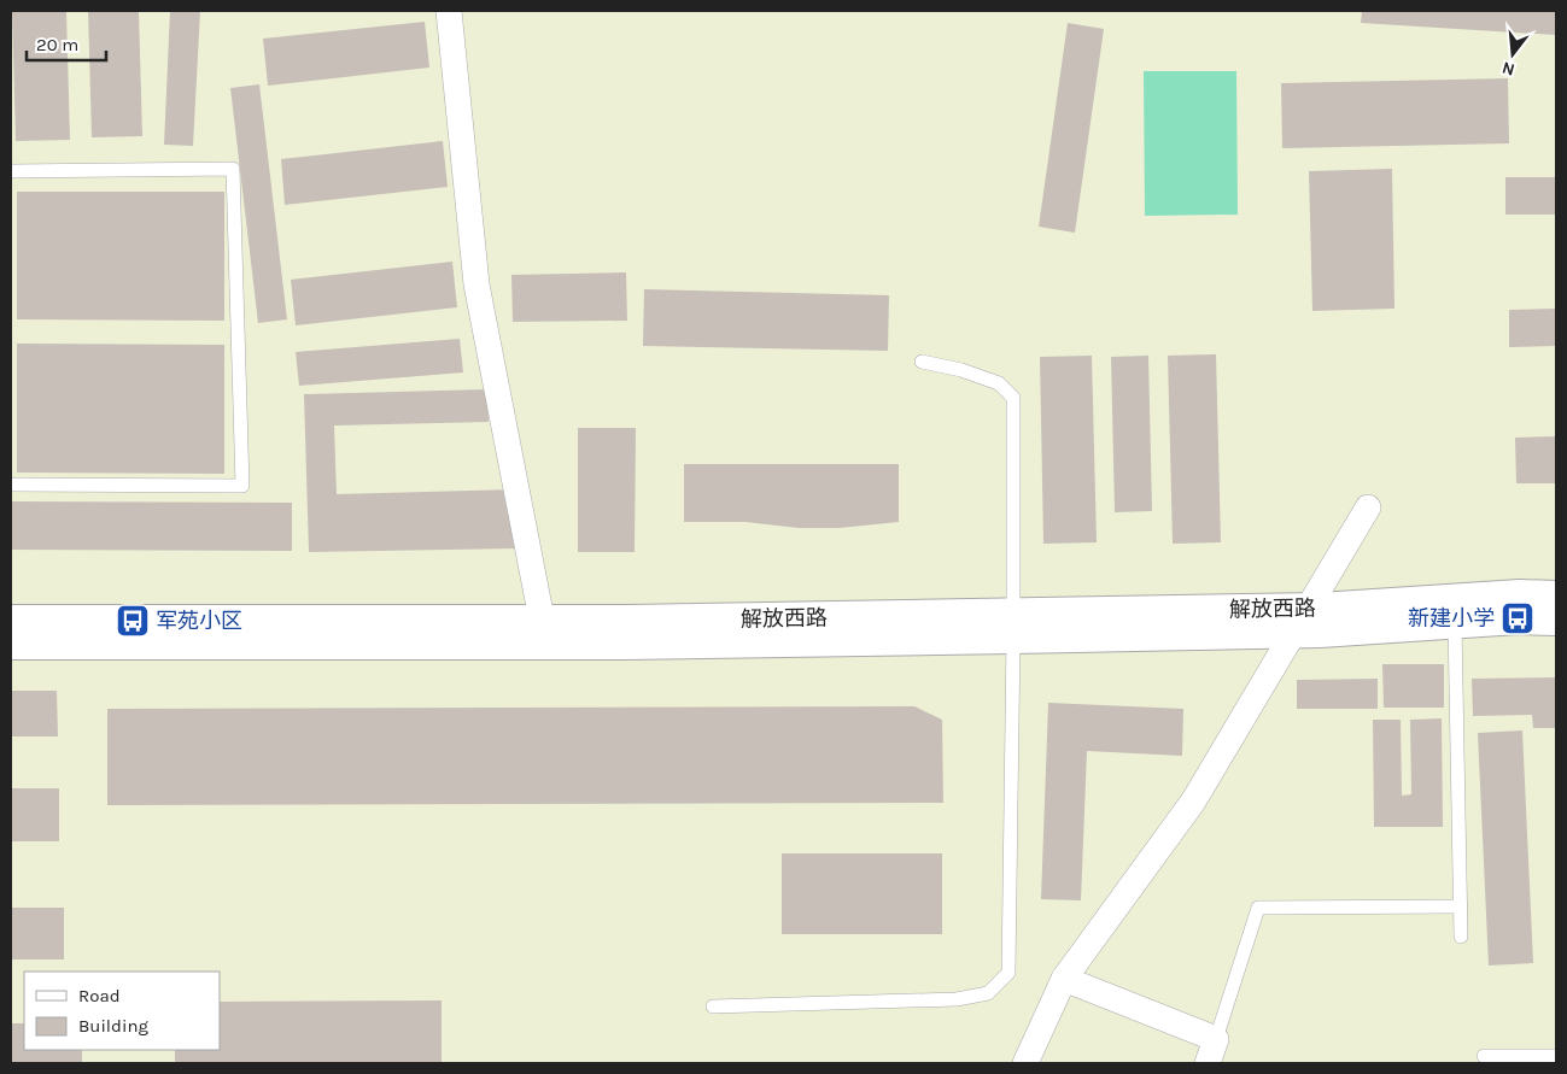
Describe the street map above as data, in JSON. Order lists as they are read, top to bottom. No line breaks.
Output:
{"streets":{"street":["解放西路"]},"places":{"bus stop":["新建小学","军苑小区"]},"legend":["Road","Building"],"scale_bar":"20 m","north":"bottom"}
